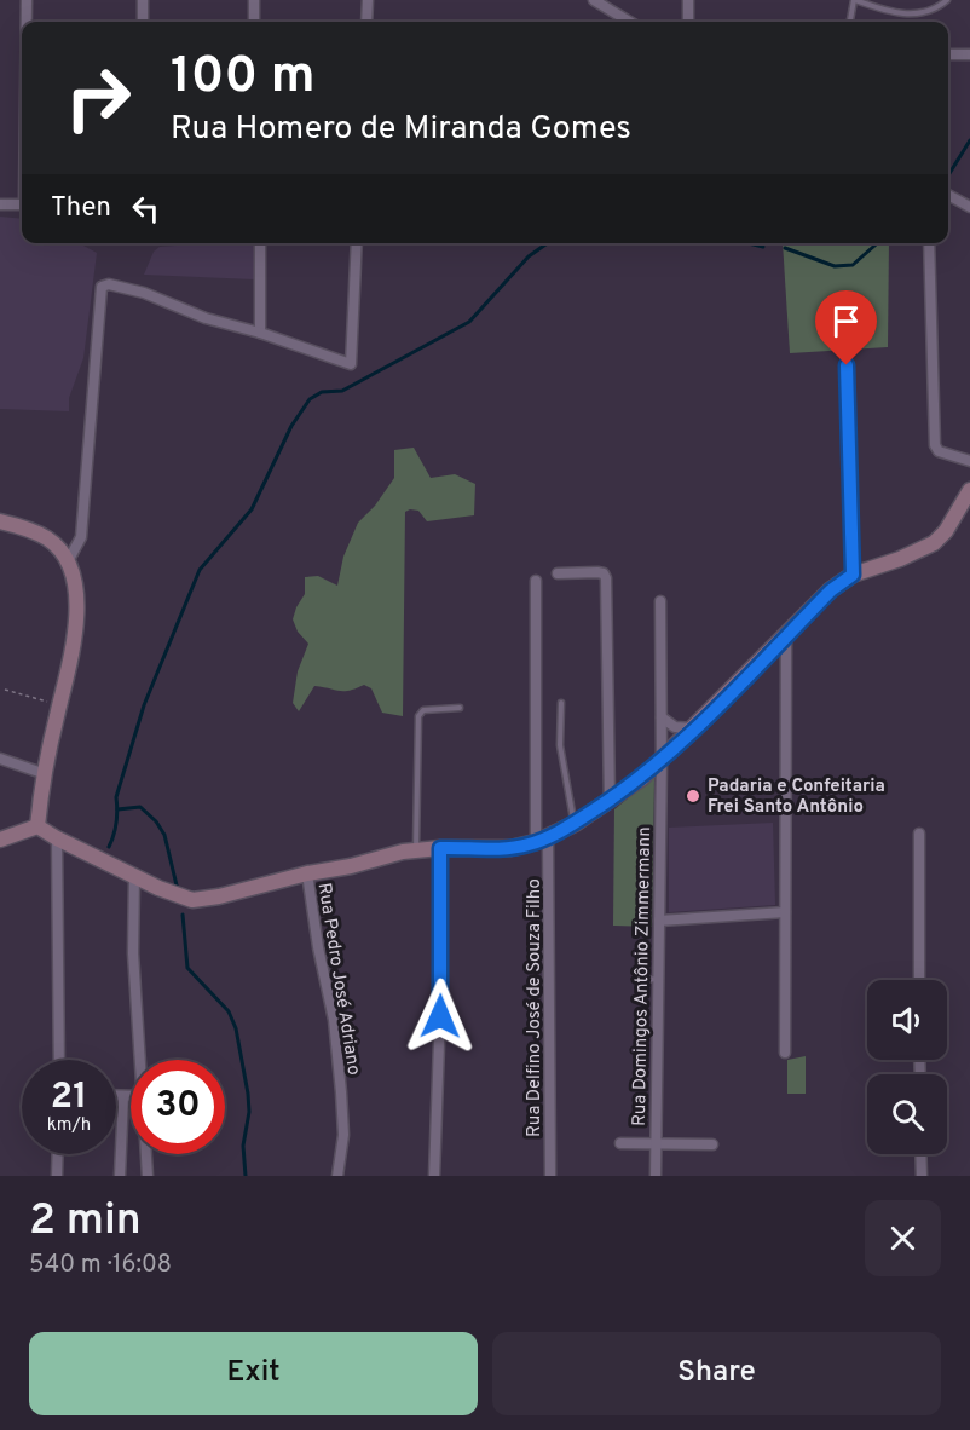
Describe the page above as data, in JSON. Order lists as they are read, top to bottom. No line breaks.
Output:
{"streets":{"street":["Rua Domingos Antônio Zimmermann","Rua Pedro José Adriano","Rua Delfino José de Souza Filho"]},"places":["Padaria e Confeitaria Frei Santo Antônio"],"page":{"turn":["100 m","Rua Homero de Miranda Gomes"],"then":"Then","speed":"21 km/h","limit":"30","heading":["2 min","540 m · 16:08"],"buttons":["Exit","Share"]}}
